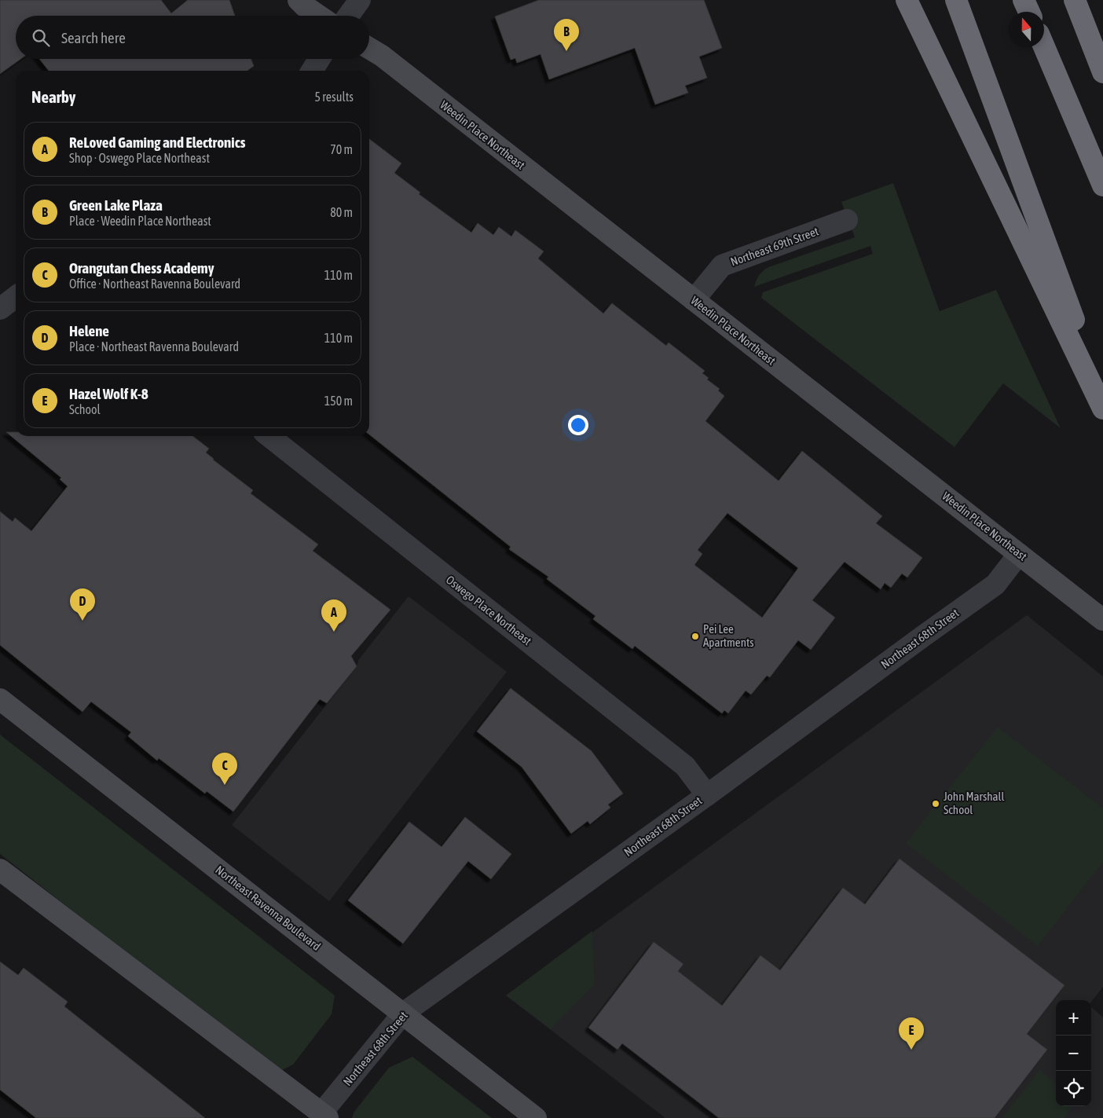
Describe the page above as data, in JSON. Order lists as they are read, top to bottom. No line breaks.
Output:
{"streets":{"main road":["Weedin Place Northeast","Northeast Ravenna Boulevard"],"street":["Northeast 69th Street","Oswego Place Northeast","Northeast 68th Street"]},"crossings":[["Weedin Place Northeast","Northeast 69th Street"],["Weedin Place Northeast","Northeast 68th Street"],["Oswego Place Northeast","Northeast 68th Street"],["Northeast 68th Street","Northeast Ravenna Boulevard"]],"places":["Pei Lee Apartments","John Marshall School"],"north":"top","page":{"search":"Search here","pins":["B","D","A","C","E"],"heading":["Nearby","5 results"],"list":[{"mark":"A","name":"ReLoved Gaming and Electronics","note":"Shop · Oswego Place Northeast","value":"70 m"},{"mark":"B","name":"Green Lake Plaza","note":"Place · Weedin Place Northeast","value":"80 m"},{"mark":"C","name":"Orangutan Chess Academy","note":"Office · Northeast Ravenna Boulevard","value":"110 m"},{"mark":"D","name":"Helene","note":"Place · Northeast Ravenna Boulevard","value":"110 m"},{"mark":"E","name":"Hazel Wolf K-8","note":"School","value":"150 m"}],"map_buttons":["+","−"]}}
